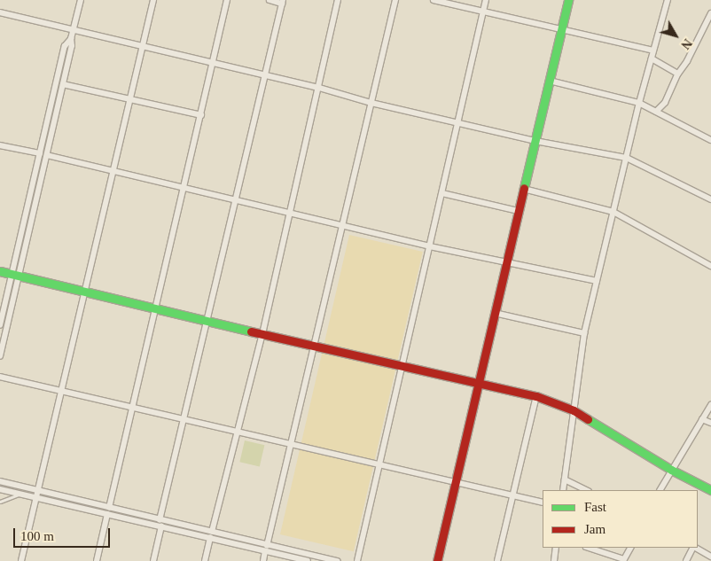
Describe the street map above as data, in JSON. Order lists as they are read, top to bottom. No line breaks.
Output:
{"legend":["Fast","Jam"],"scale_bar":"100 m","north":"bottom right"}
